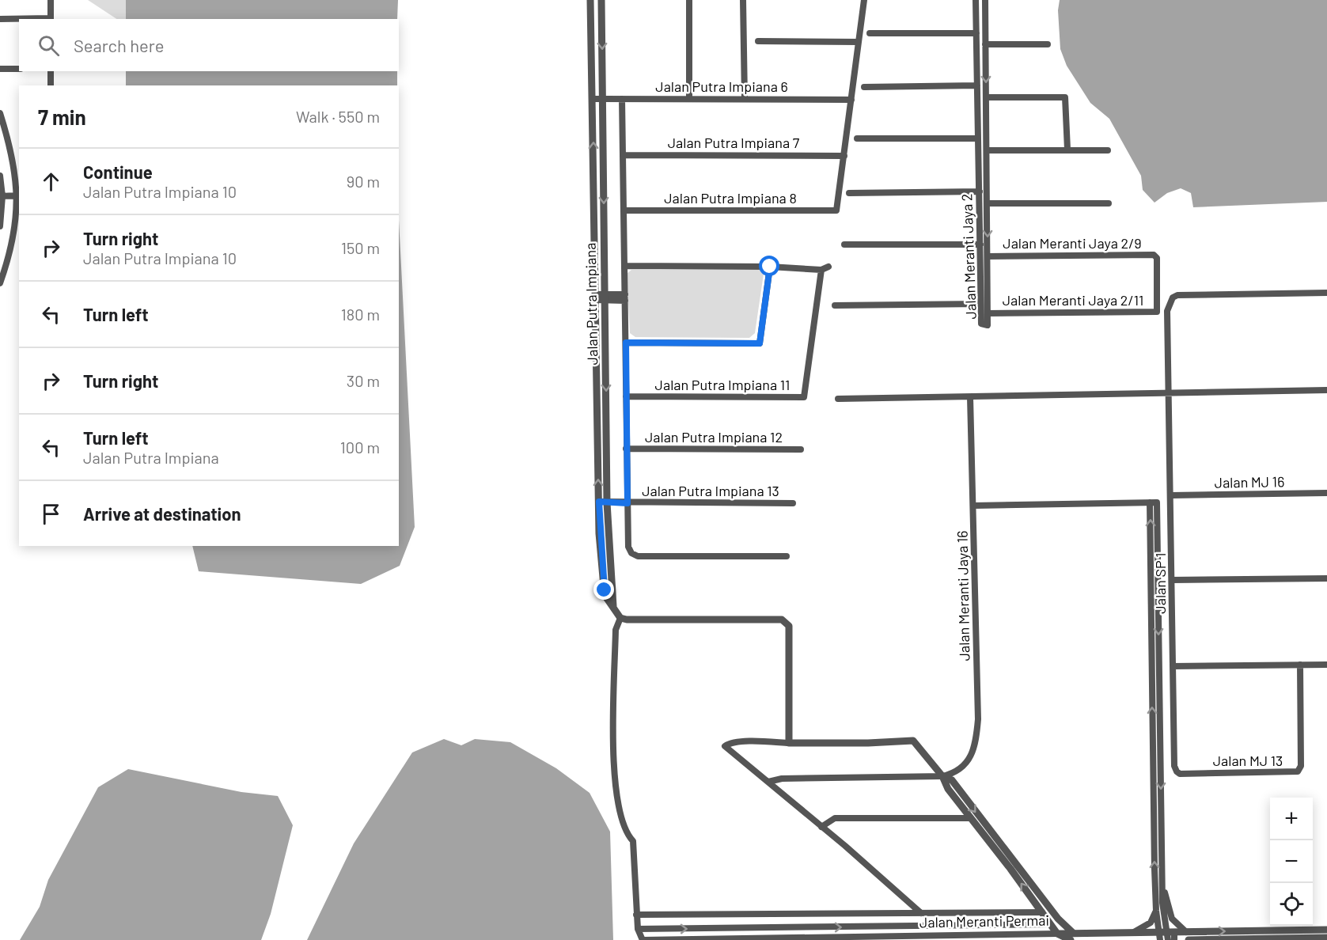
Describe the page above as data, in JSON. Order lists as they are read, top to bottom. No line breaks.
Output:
{"streets":{"street":["Jalan Putra Impiana 6","Jalan Putra Impiana 7","Jalan Putra Impiana 8","Jalan Meranti Jaya 2/9","Jalan Meranti Jaya 2","Jalan Meranti Jaya 2/11","Jalan Putra Impiana","Jalan Putra Impiana 11","Jalan Putra Impiana 12","Jalan MJ 16","Jalan Putra Impiana 13","Jalan SP 1","Jalan Meranti Jaya 16","Jalan MJ 13","Jalan Meranti Permai"]},"crossings":[["Jalan Putra Impiana 6","Jalan Putra Impiana"],["Jalan Putra Impiana 7","Jalan Putra Impiana 8"],["Jalan Meranti Jaya 2/9","Jalan Meranti Jaya 2"],["Jalan Meranti Jaya 2/9","Jalan Meranti Jaya 2/11"],["Jalan Meranti Jaya 2","Jalan Meranti Jaya 2/11"],["Jalan Putra Impiana","Jalan Putra Impiana 13"],["Jalan MJ 16","Jalan SP 1"],["Jalan SP 1","Jalan MJ 13"]],"page":{"search":"Search here","heading":["7 min","Walk · 550 m"],"list":[["Continue","Jalan Putra Impiana 10","90 m"],["Turn right","Jalan Putra Impiana 10","150 m"],["Turn left","180 m"],["Turn right","30 m"],["Turn left","Jalan Putra Impiana","100 m"],"Arrive at destination"],"map_buttons":["+","−"]}}
